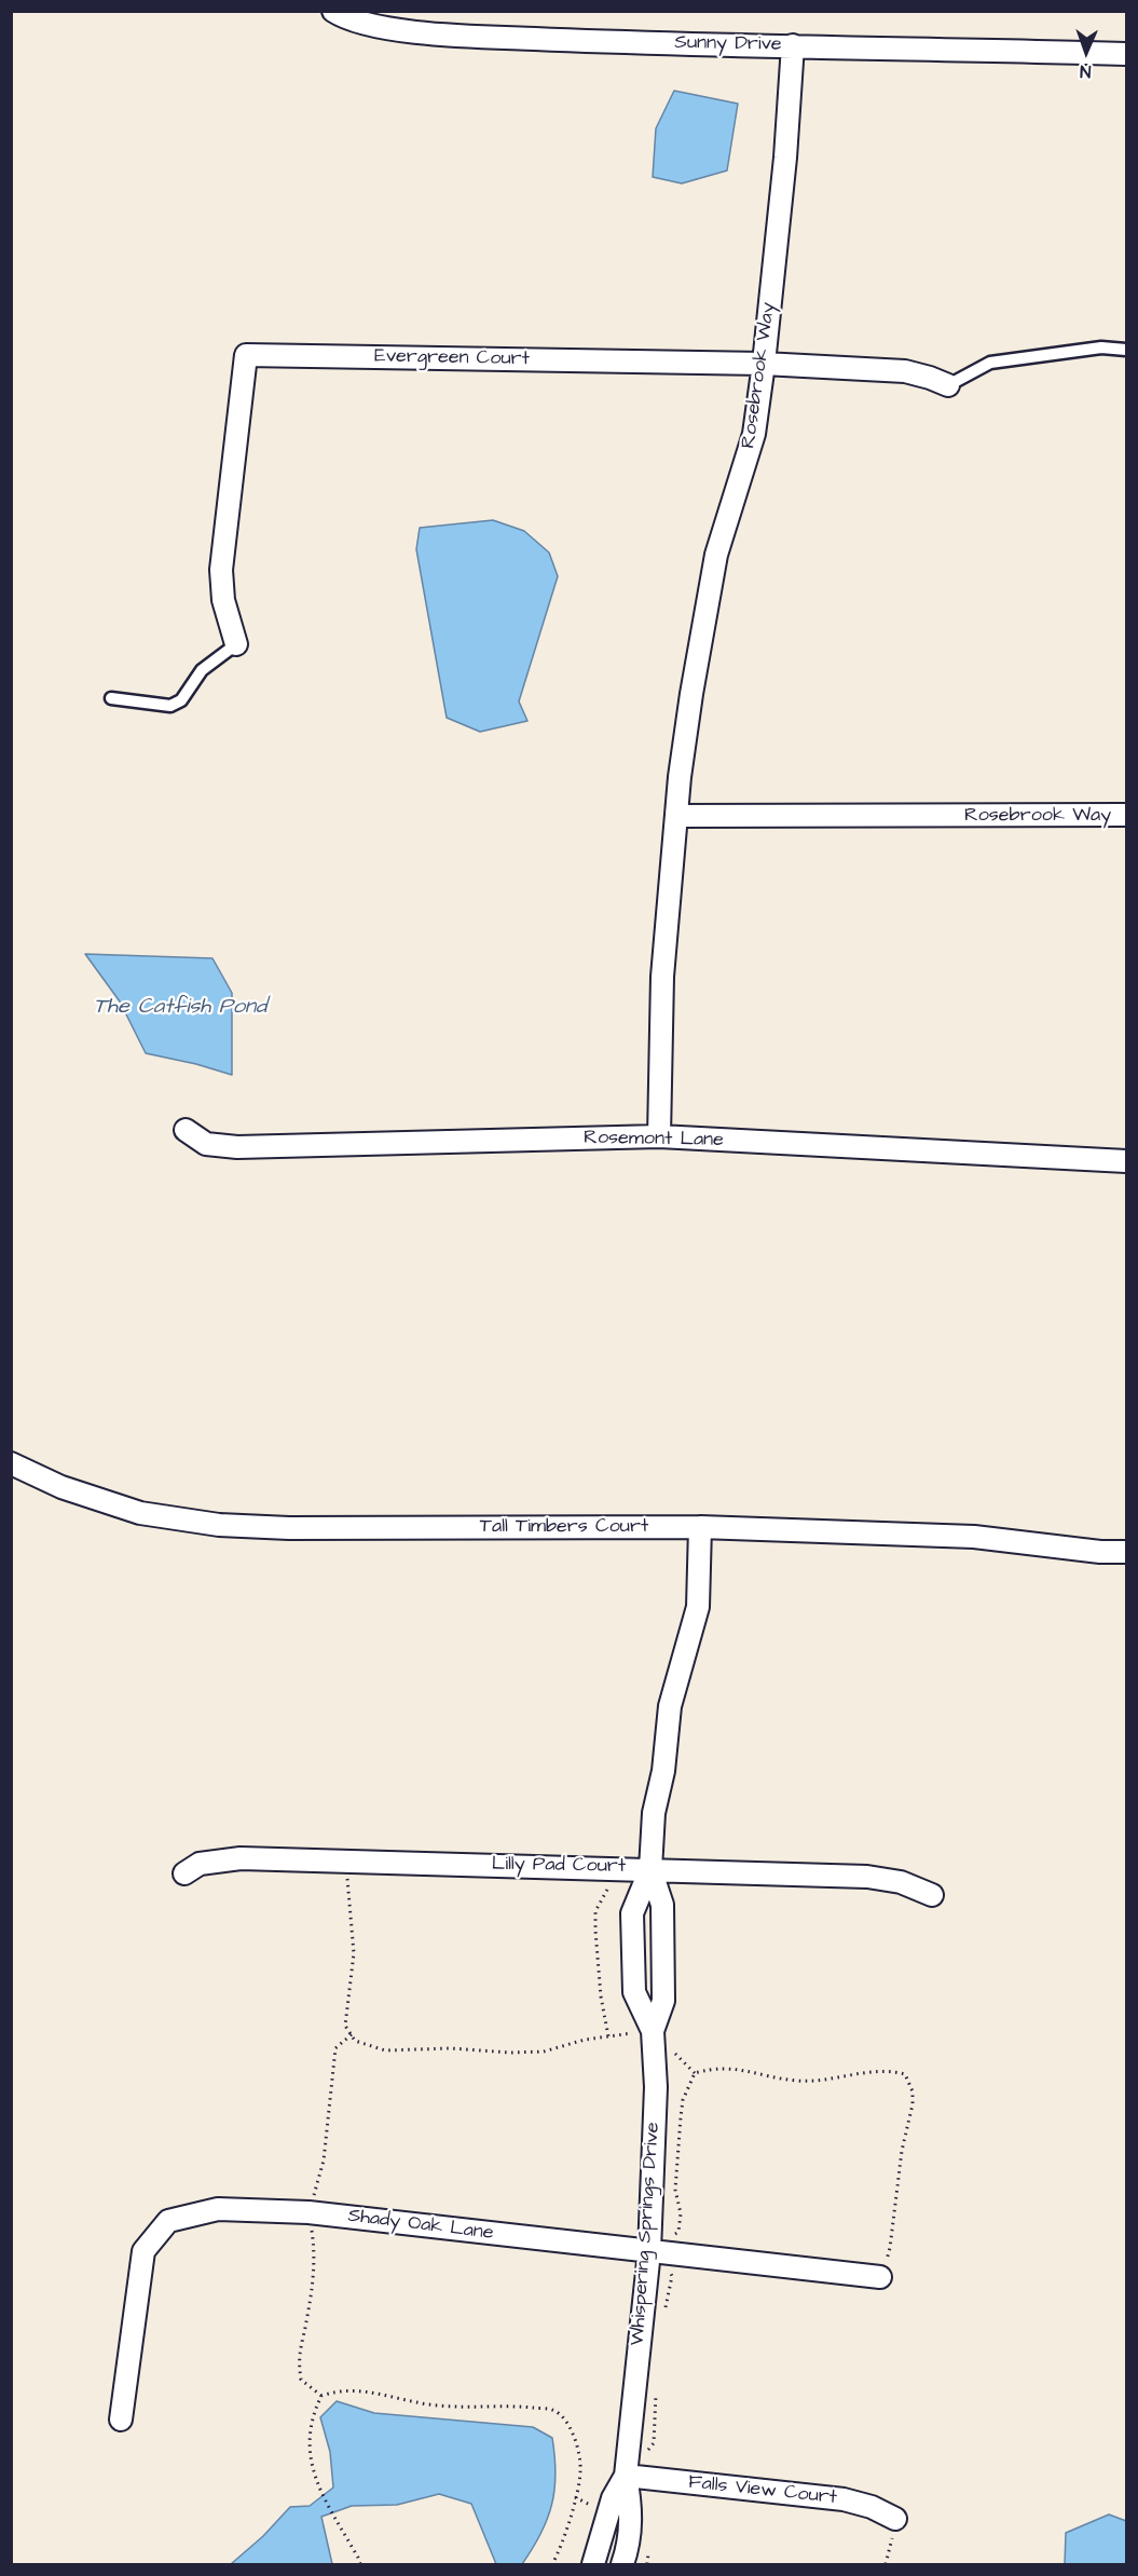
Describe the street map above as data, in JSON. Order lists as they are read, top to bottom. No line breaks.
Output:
{"streets":{"street":["Sunny Drive","Evergreen Court","Rosebrook Way","Rosemont Lane","Tall Timbers Court","Lilly Pad Court","Shady Oak Lane","Whispering Springs Drive","Falls View Court"]},"crossings":[["Sunny Drive","Rosebrook Way"],["Evergreen Court","Rosebrook Way"],["Rosebrook Way","Rosemont Lane"],["Tall Timbers Court","Whispering Springs Drive"],["Lilly Pad Court","Whispering Springs Drive"],["Shady Oak Lane","Whispering Springs Drive"],["Whispering Springs Drive","Falls View Court"]],"water":["The Catfish Pond"],"north":"bottom"}
